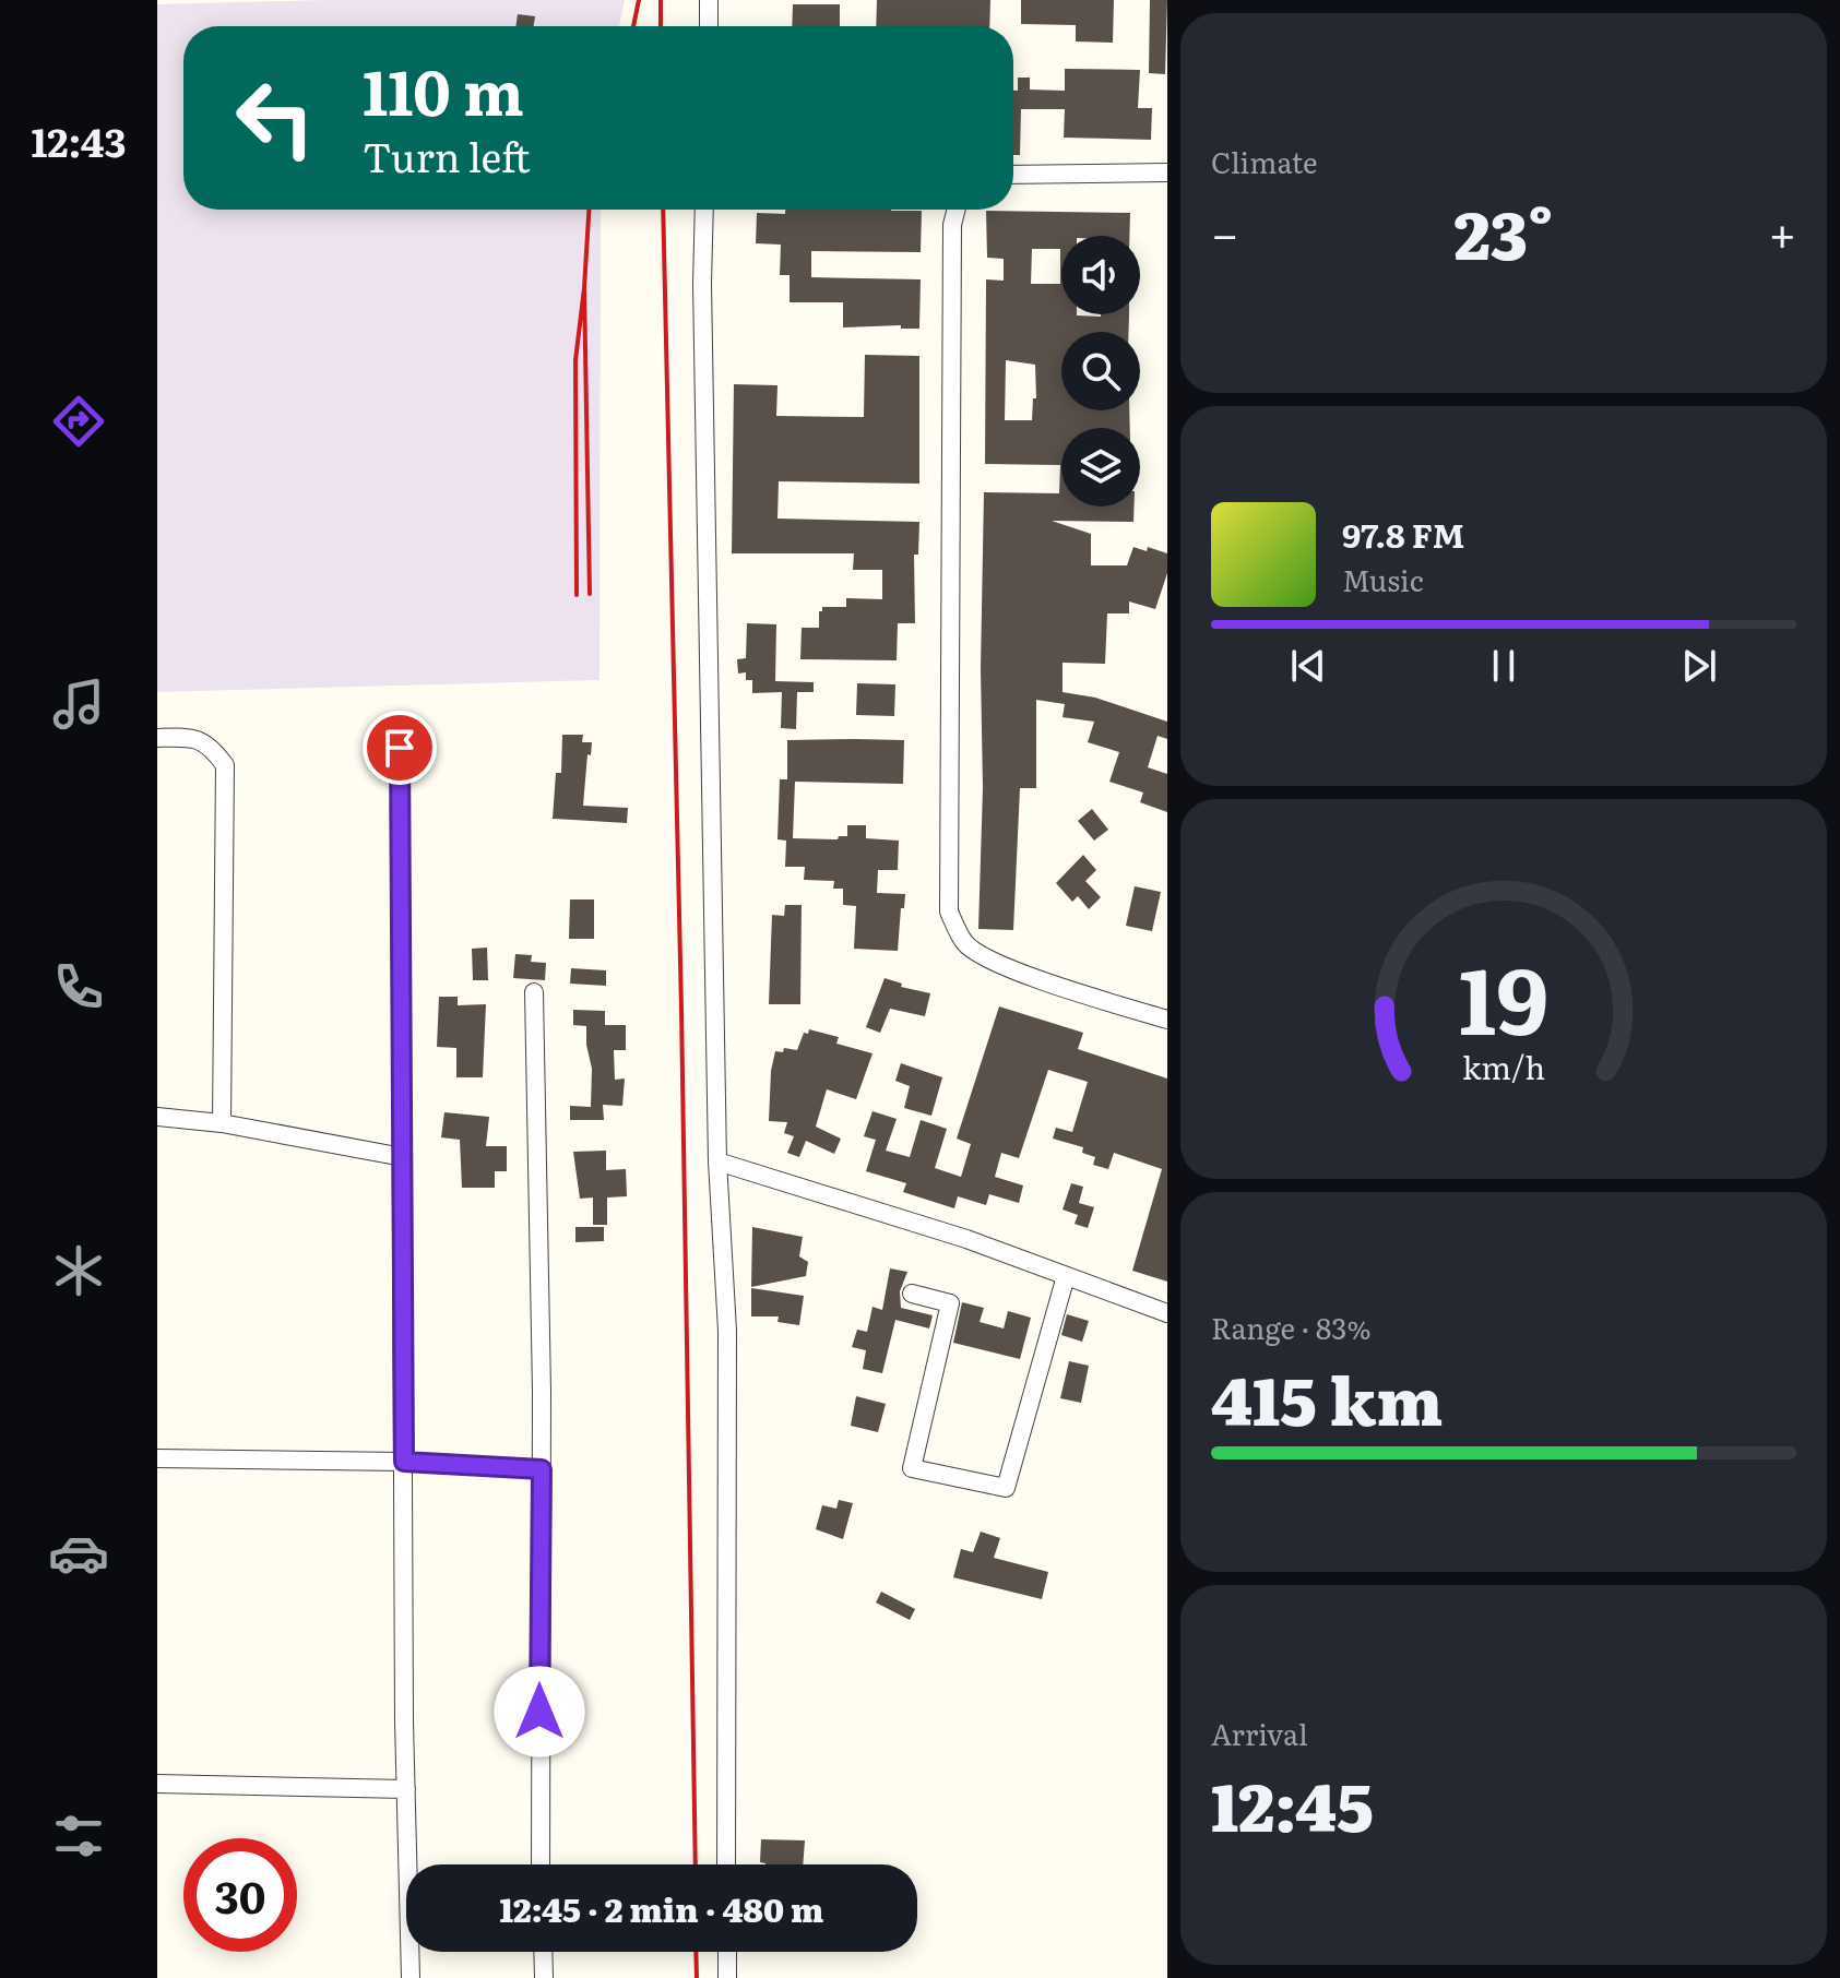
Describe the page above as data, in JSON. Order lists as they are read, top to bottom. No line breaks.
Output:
{"page":{"tabs":"12:43","tile":["Climate",["Range · 83%","415 km"],["Arrival","12:45"]],"turn":["110 m","Turn left"],"heat":["−","23°","+"],"song":["97.8 FM","Music"],"limit":"30","trip":"12:45 · 2 min · 480 m","gauge":["19","km/h"]}}
